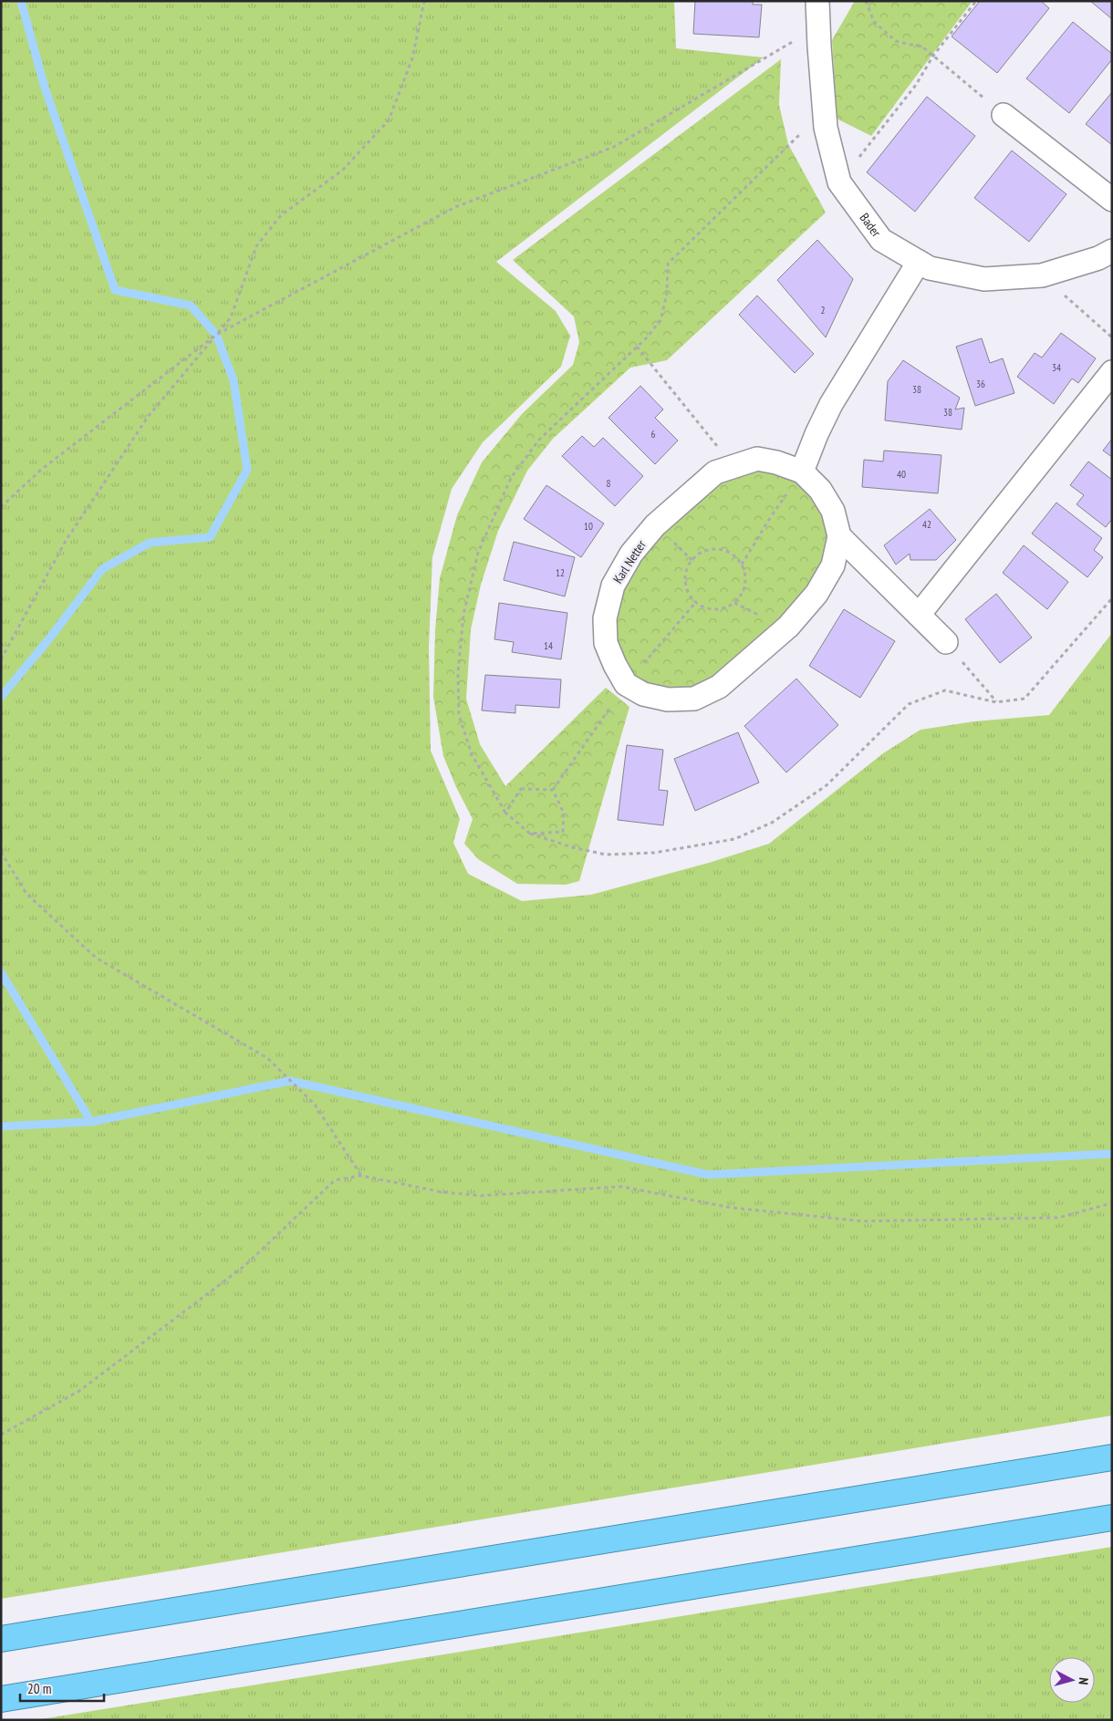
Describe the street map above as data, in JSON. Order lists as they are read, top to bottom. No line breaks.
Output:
{"streets":{"street":["Bader","Karl Netter"]},"house_numbers":["2","34","36","38","38","6","40","8","42","10","12","14"],"scale_bar":"20 m","north":"right"}
